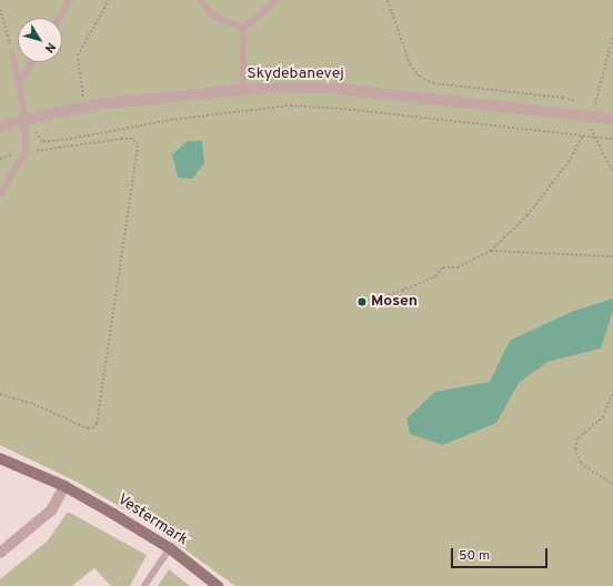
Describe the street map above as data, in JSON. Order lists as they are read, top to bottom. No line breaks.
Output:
{"streets":{"street":["Skydebanevej","Vestermark"]},"places":["Mosen"],"scale_bar":"50 m","north":"bottom right"}
